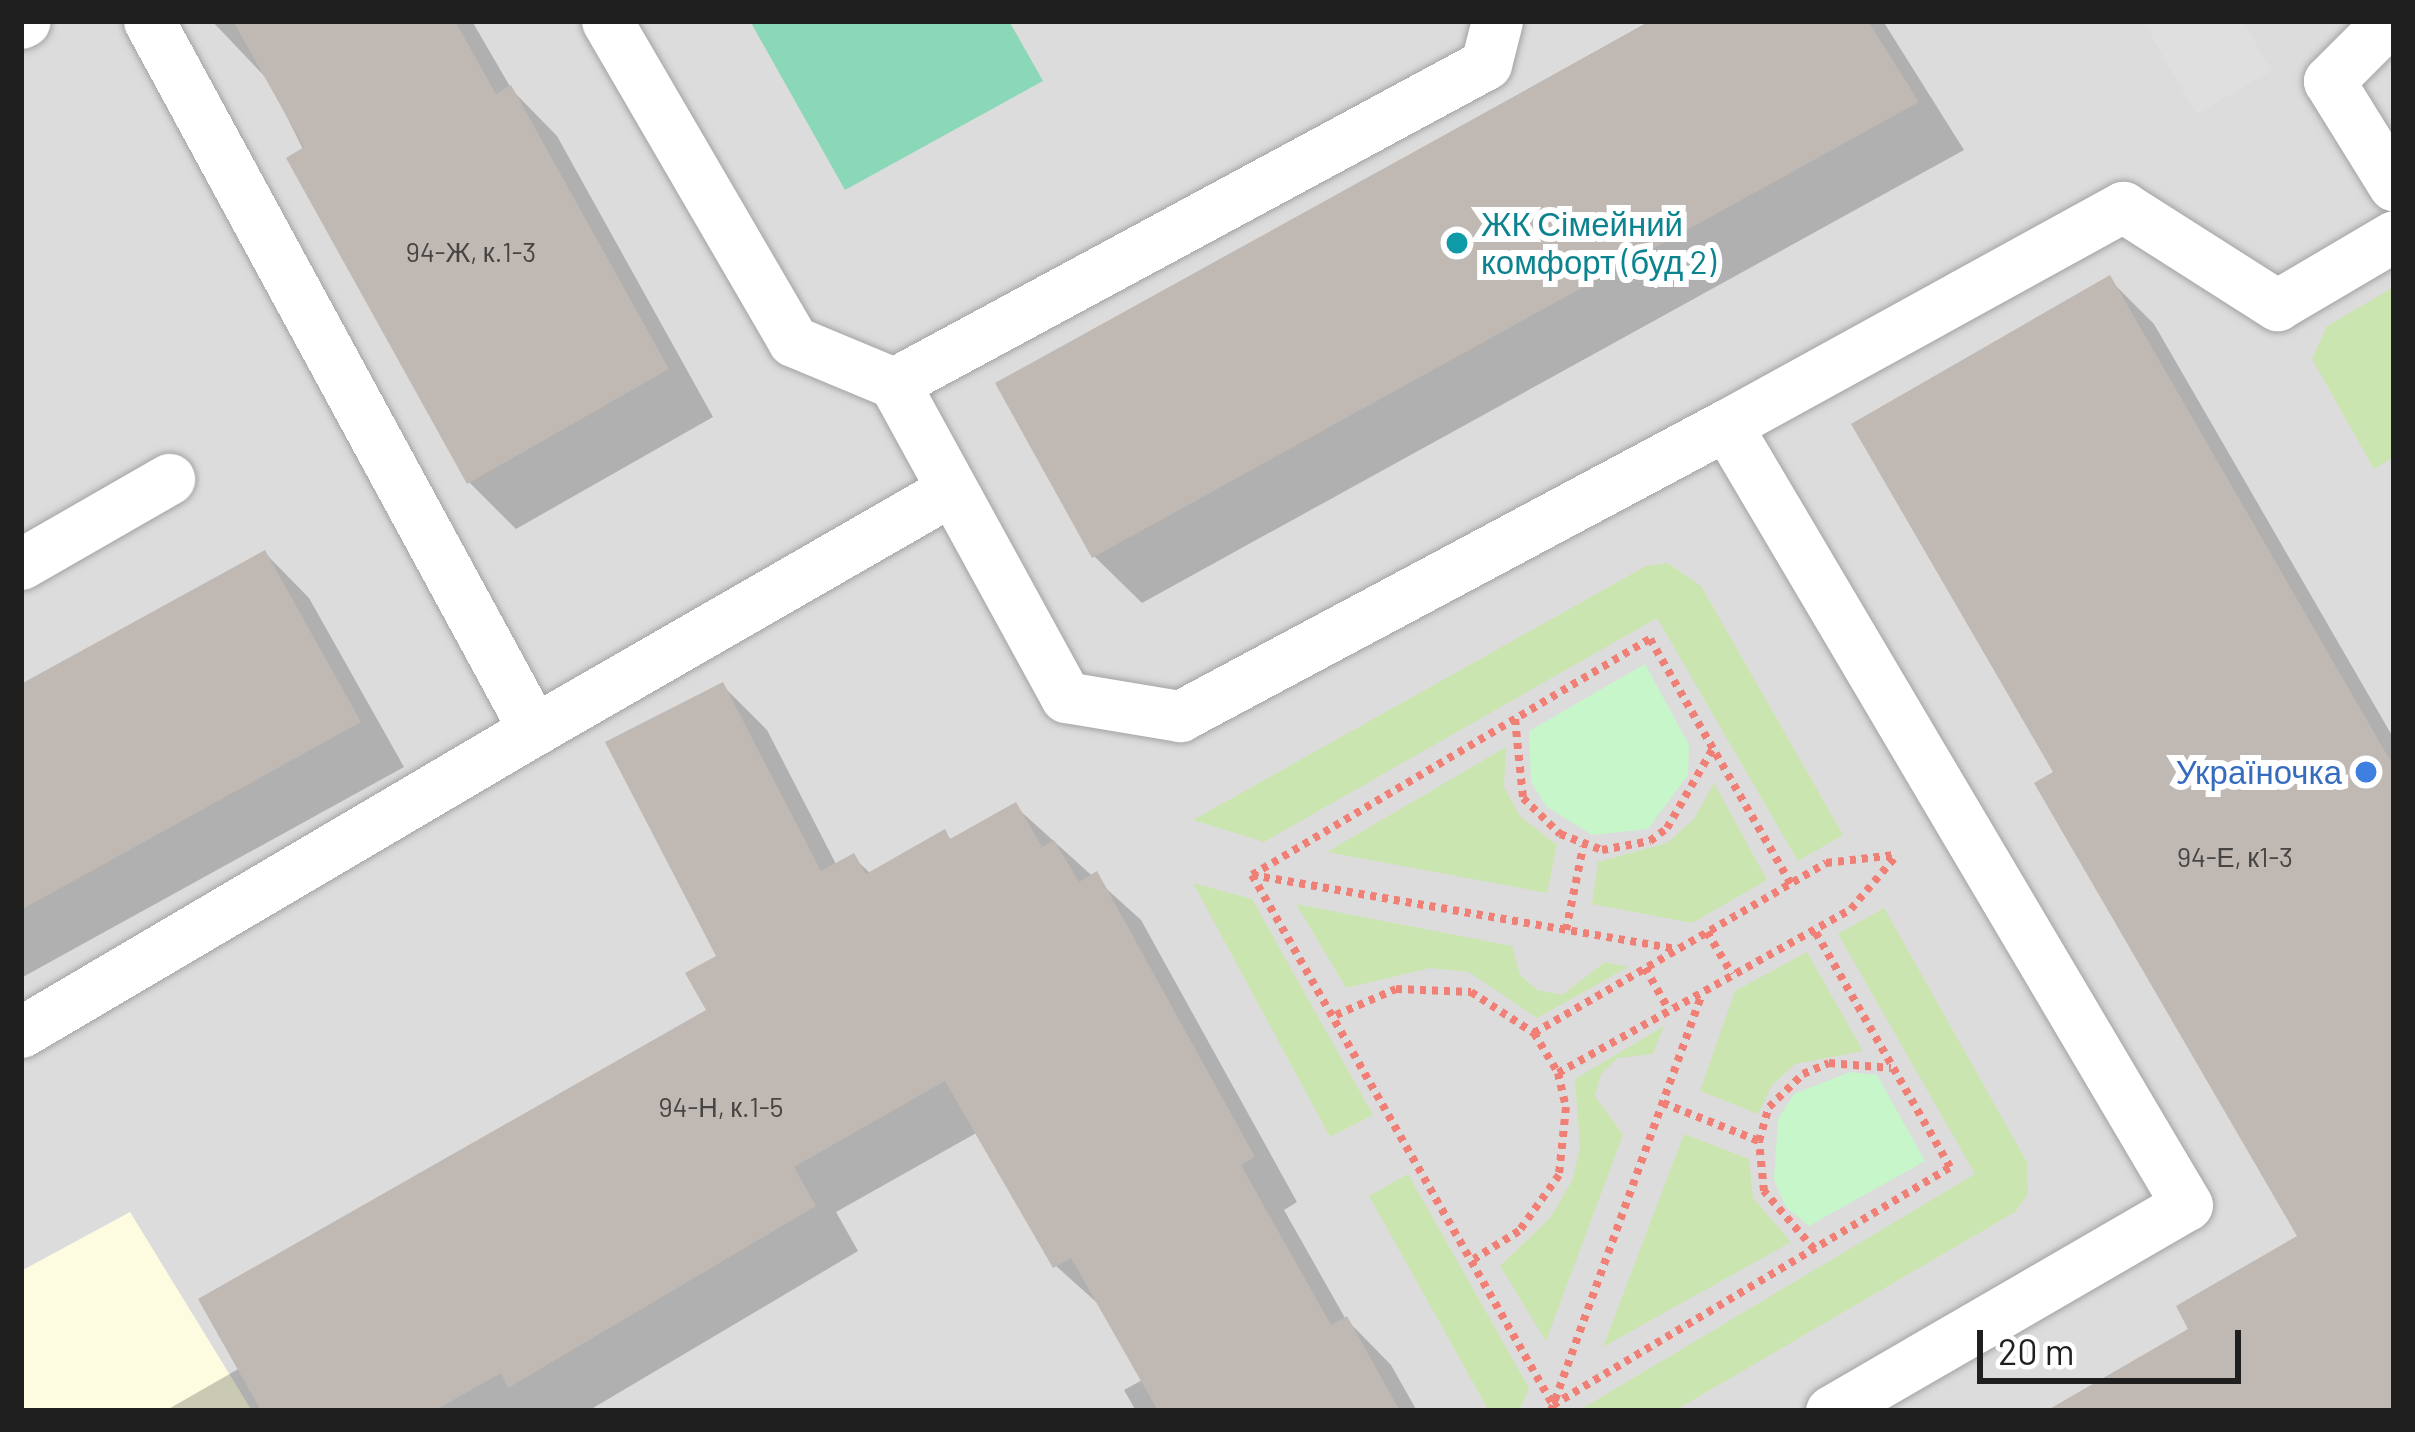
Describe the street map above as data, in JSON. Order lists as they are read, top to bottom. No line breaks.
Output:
{"places":["ЖК Сімейний комфорт (буд 2)","Україночка"],"house_numbers":["94-Ж, к.1-3","94-Е, к1-3","94-Н, к.1-5"],"scale_bar":"20 m"}
